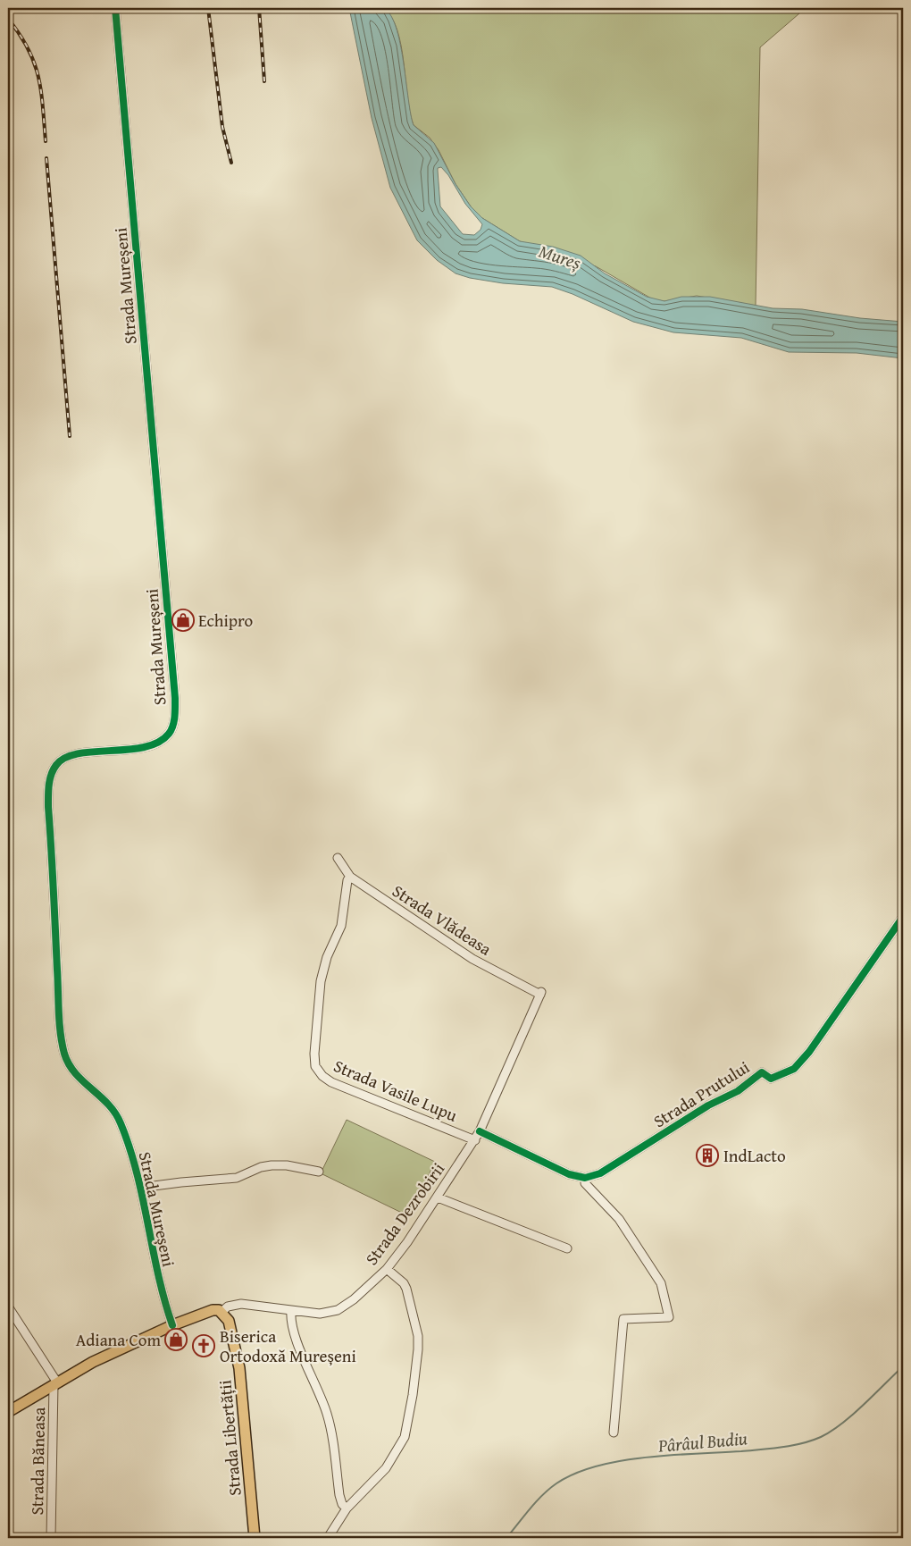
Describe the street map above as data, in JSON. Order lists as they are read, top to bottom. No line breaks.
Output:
{"streets":{"main road":["Strada Dezrobirii","Strada Libertății"],"street":["Strada Mureșeni","Strada Vlădeasa","Strada Vasile Lupu","Strada Prutului","Strada Băneasa"]},"crossings":[["Strada Mureșeni","Strada Dezrobirii"],["Strada Vlădeasa","Strada Vasile Lupu"],["Strada Vlădeasa","Strada Dezrobirii"],["Strada Vasile Lupu","Strada Dezrobirii"],["Strada Dezrobirii","Strada Libertății"],["Strada Dezrobirii","Strada Băneasa"]],"water":["Mureș","Pârâul Budiu"],"places":{"shop":["Echipro","Adiana Com"],"building":["IndLacto"],"church":["Biserica Ortodoxă Mureșeni"]}}
